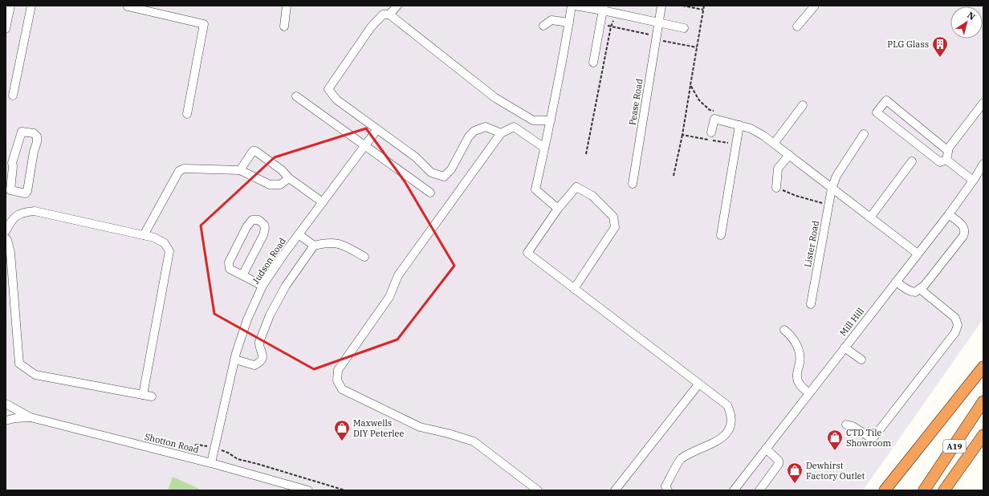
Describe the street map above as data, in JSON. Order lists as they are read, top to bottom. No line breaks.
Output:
{"streets":{"highway":["A19"],"street":["Pease Road","Lister Road","Judson Road","Mill Hill","Shotton Road"]},"crossings":[["Judson Road","Shotton Road"]],"places":{"building":["PLG Glass"],"shop":["Maxwells DIY Peterlee","CTD Tile Showroom","Dewhirst Factory Outlet"]},"north":"top right"}
